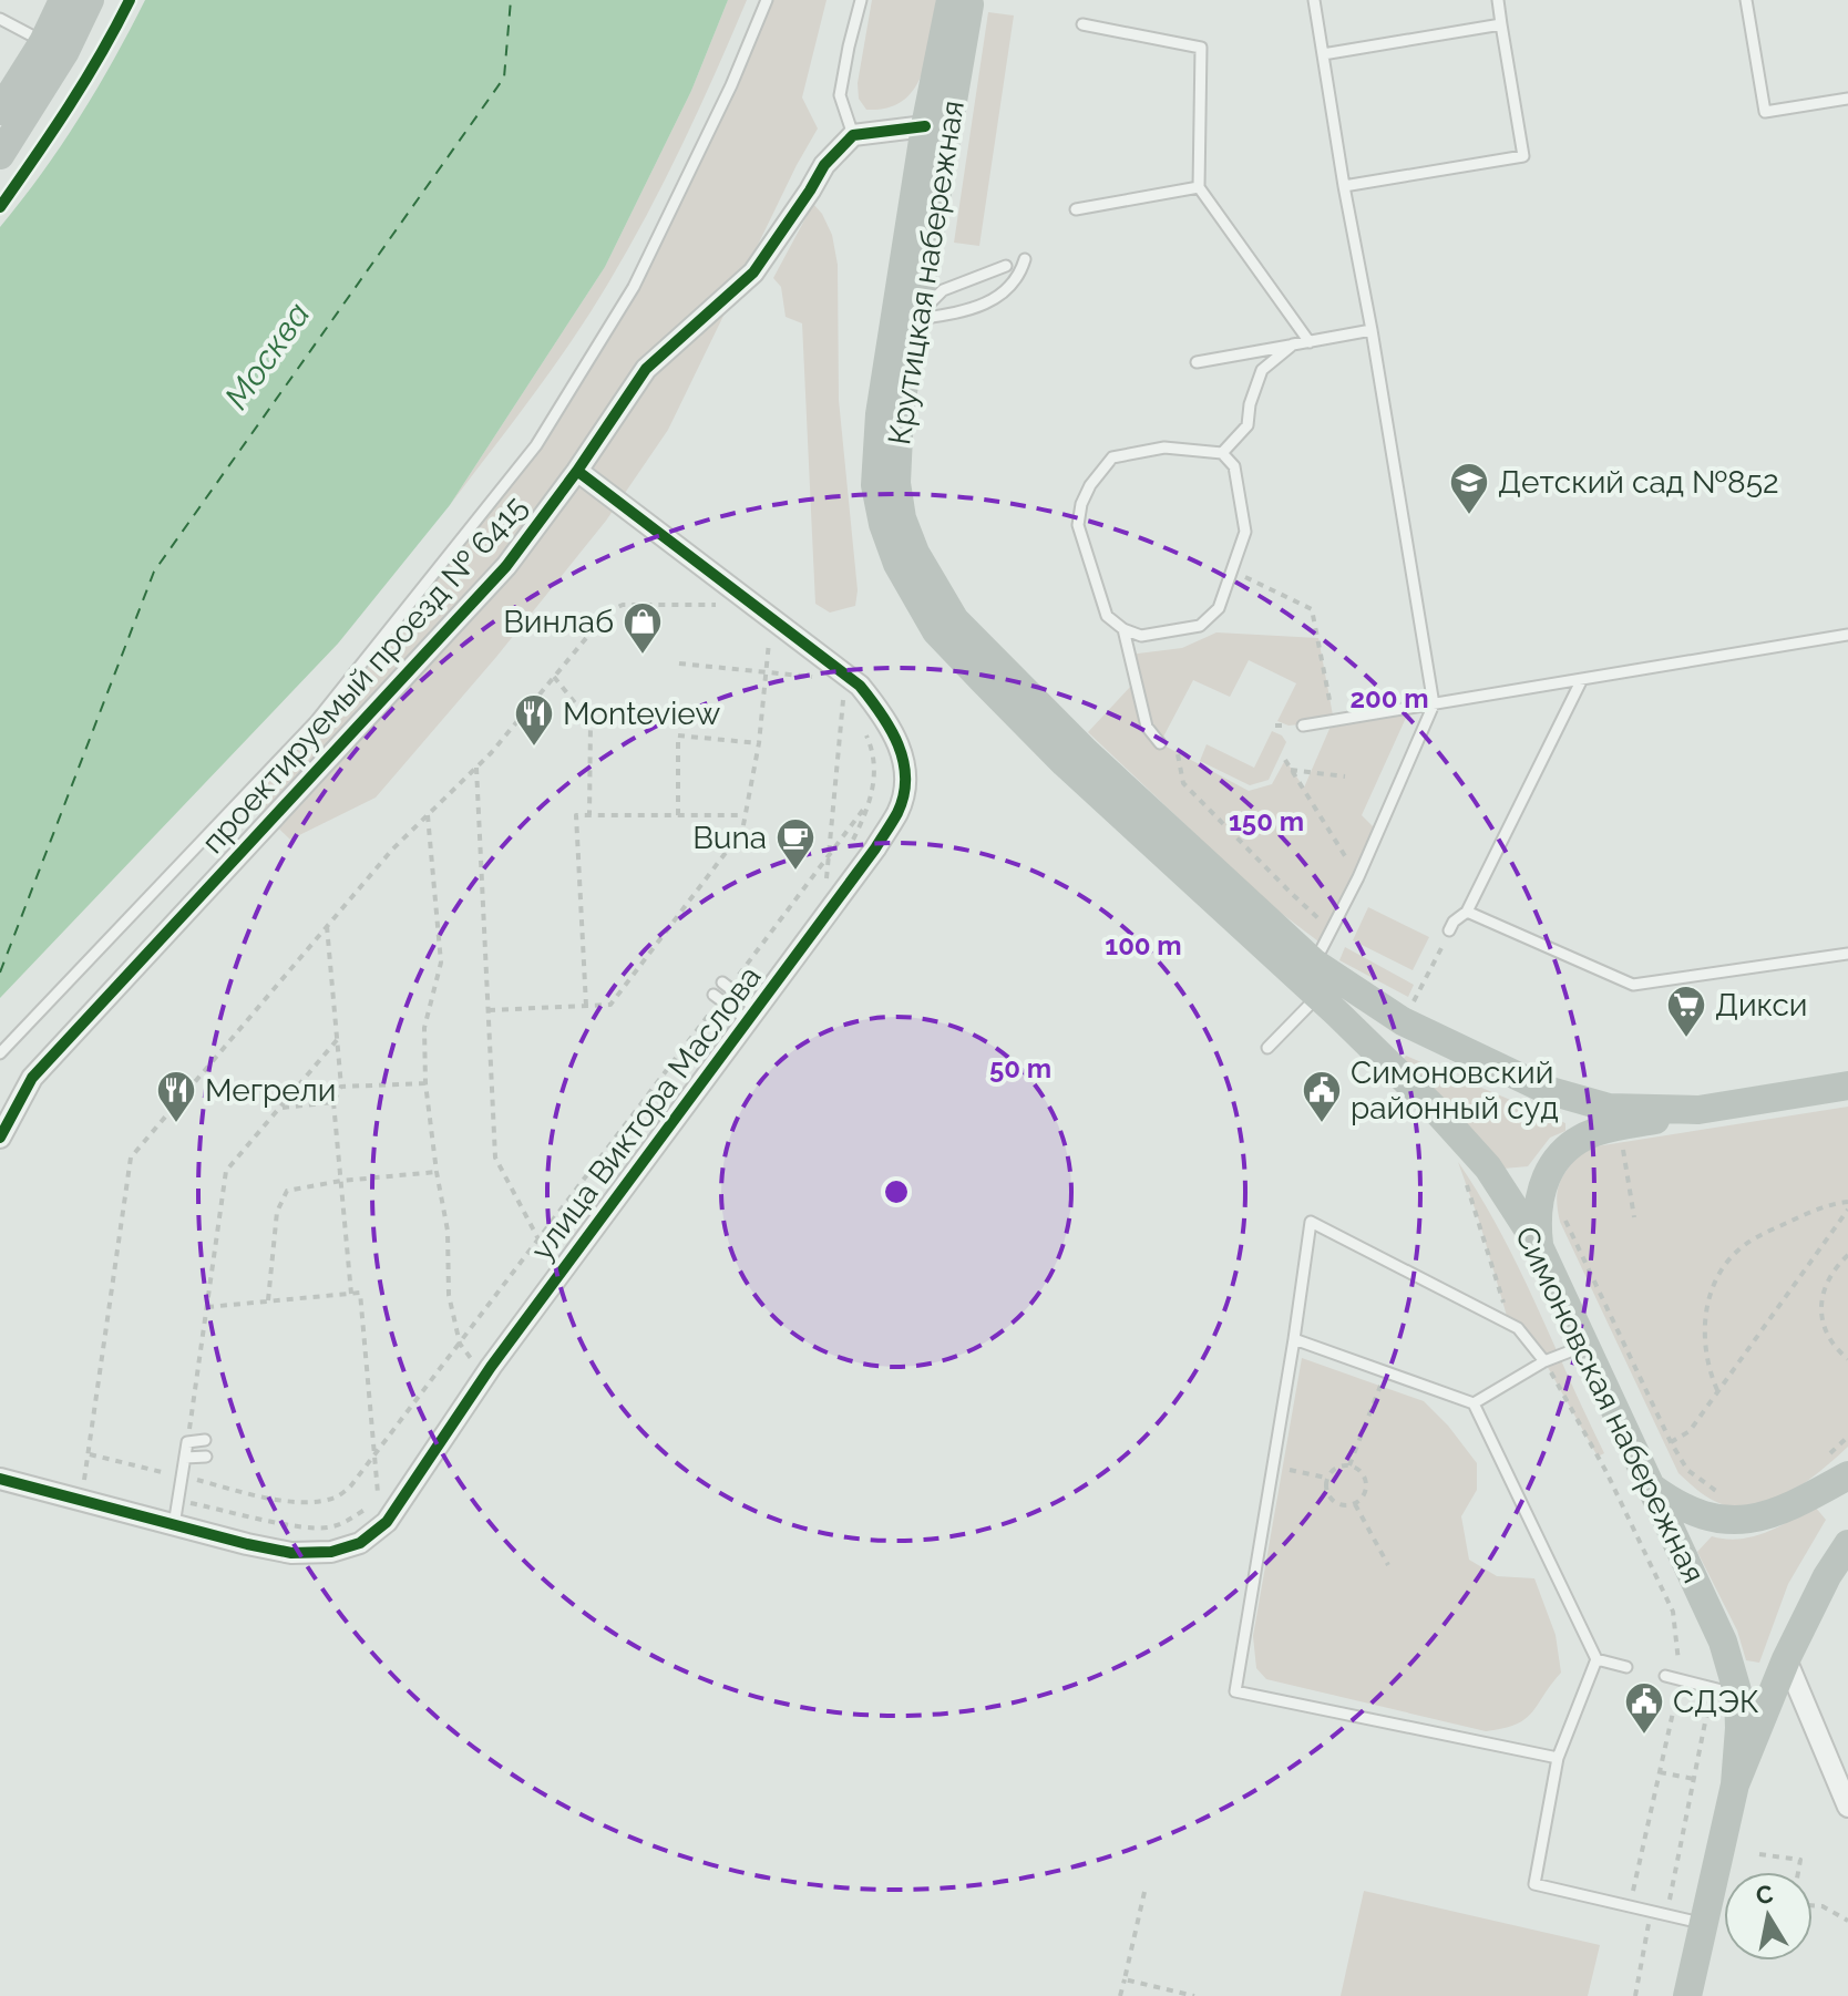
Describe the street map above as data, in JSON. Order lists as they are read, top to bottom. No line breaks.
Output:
{"streets":{"main road":["Крутицкая набережная","Симоновская набережная"],"street":["проектируемый проезд № 6415","улица Виктора Маслова"]},"crossings":[["Крутицкая набережная","Симоновская набережная"],["проектируемый проезд № 6415","улица Виктора Маслова"]],"water":["Москва"],"places":{"school or university":["Детский сад №852"],"shop":["Винлаб"],"restaurant":["Monteview","Мегрели"],"cafe":["Buna"],"supermarket":["Дикси"],"public building":["Симоновский районный суд","СДЭК"]},"north":"top","rings":["200 m","150 m","100 m","50 m"]}
